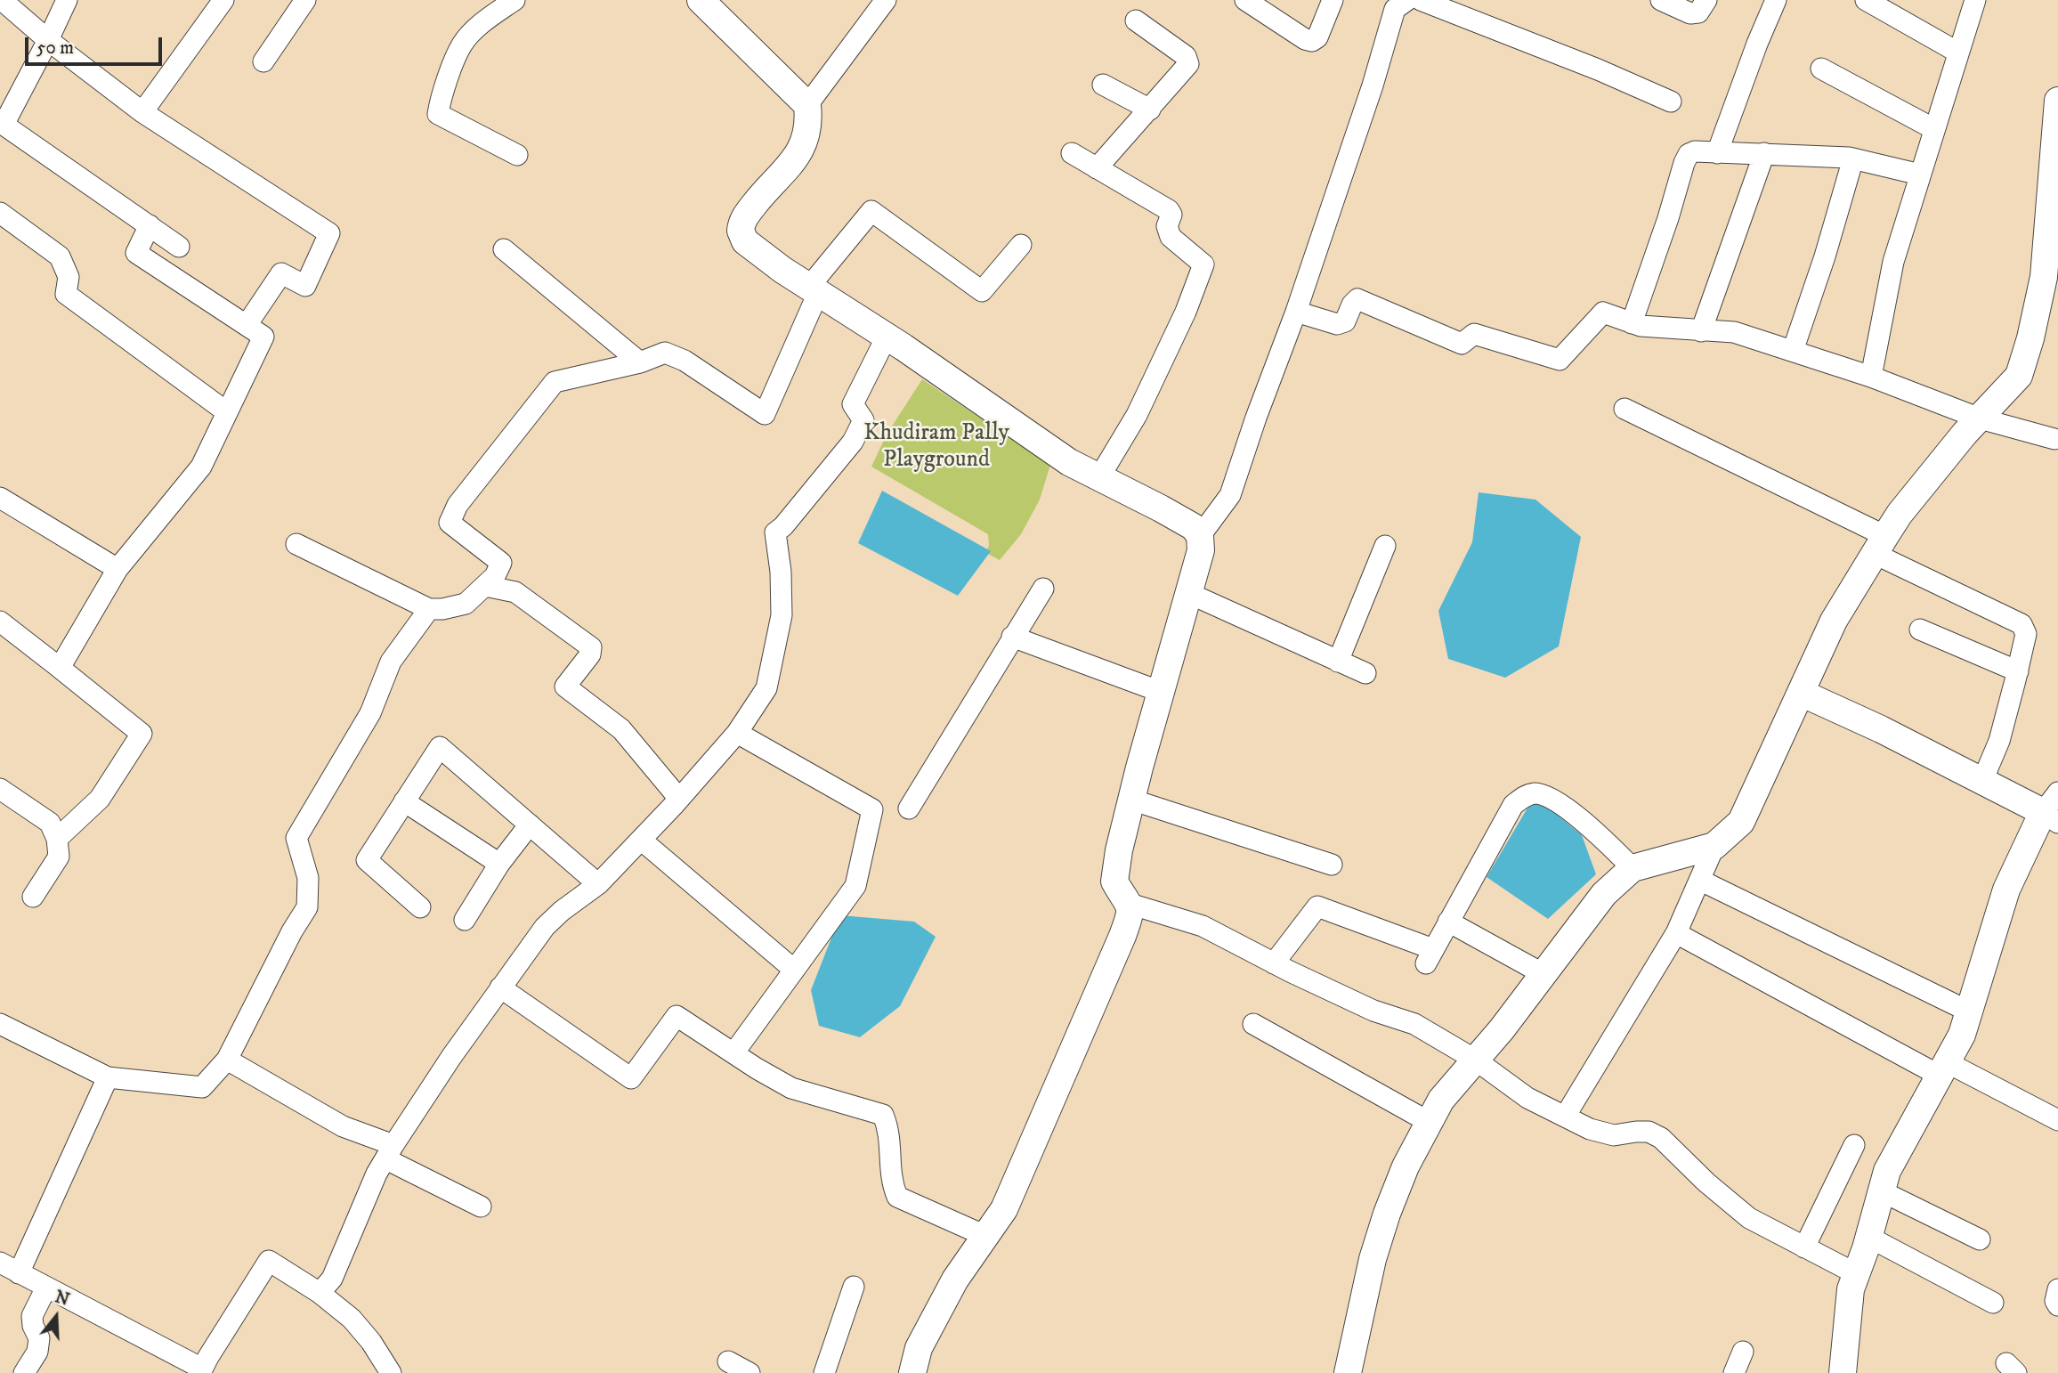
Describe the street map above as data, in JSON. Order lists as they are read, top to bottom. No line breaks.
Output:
{"parks":["Khudiram Pally Playground"],"scale_bar":"50 m","north":"top"}
